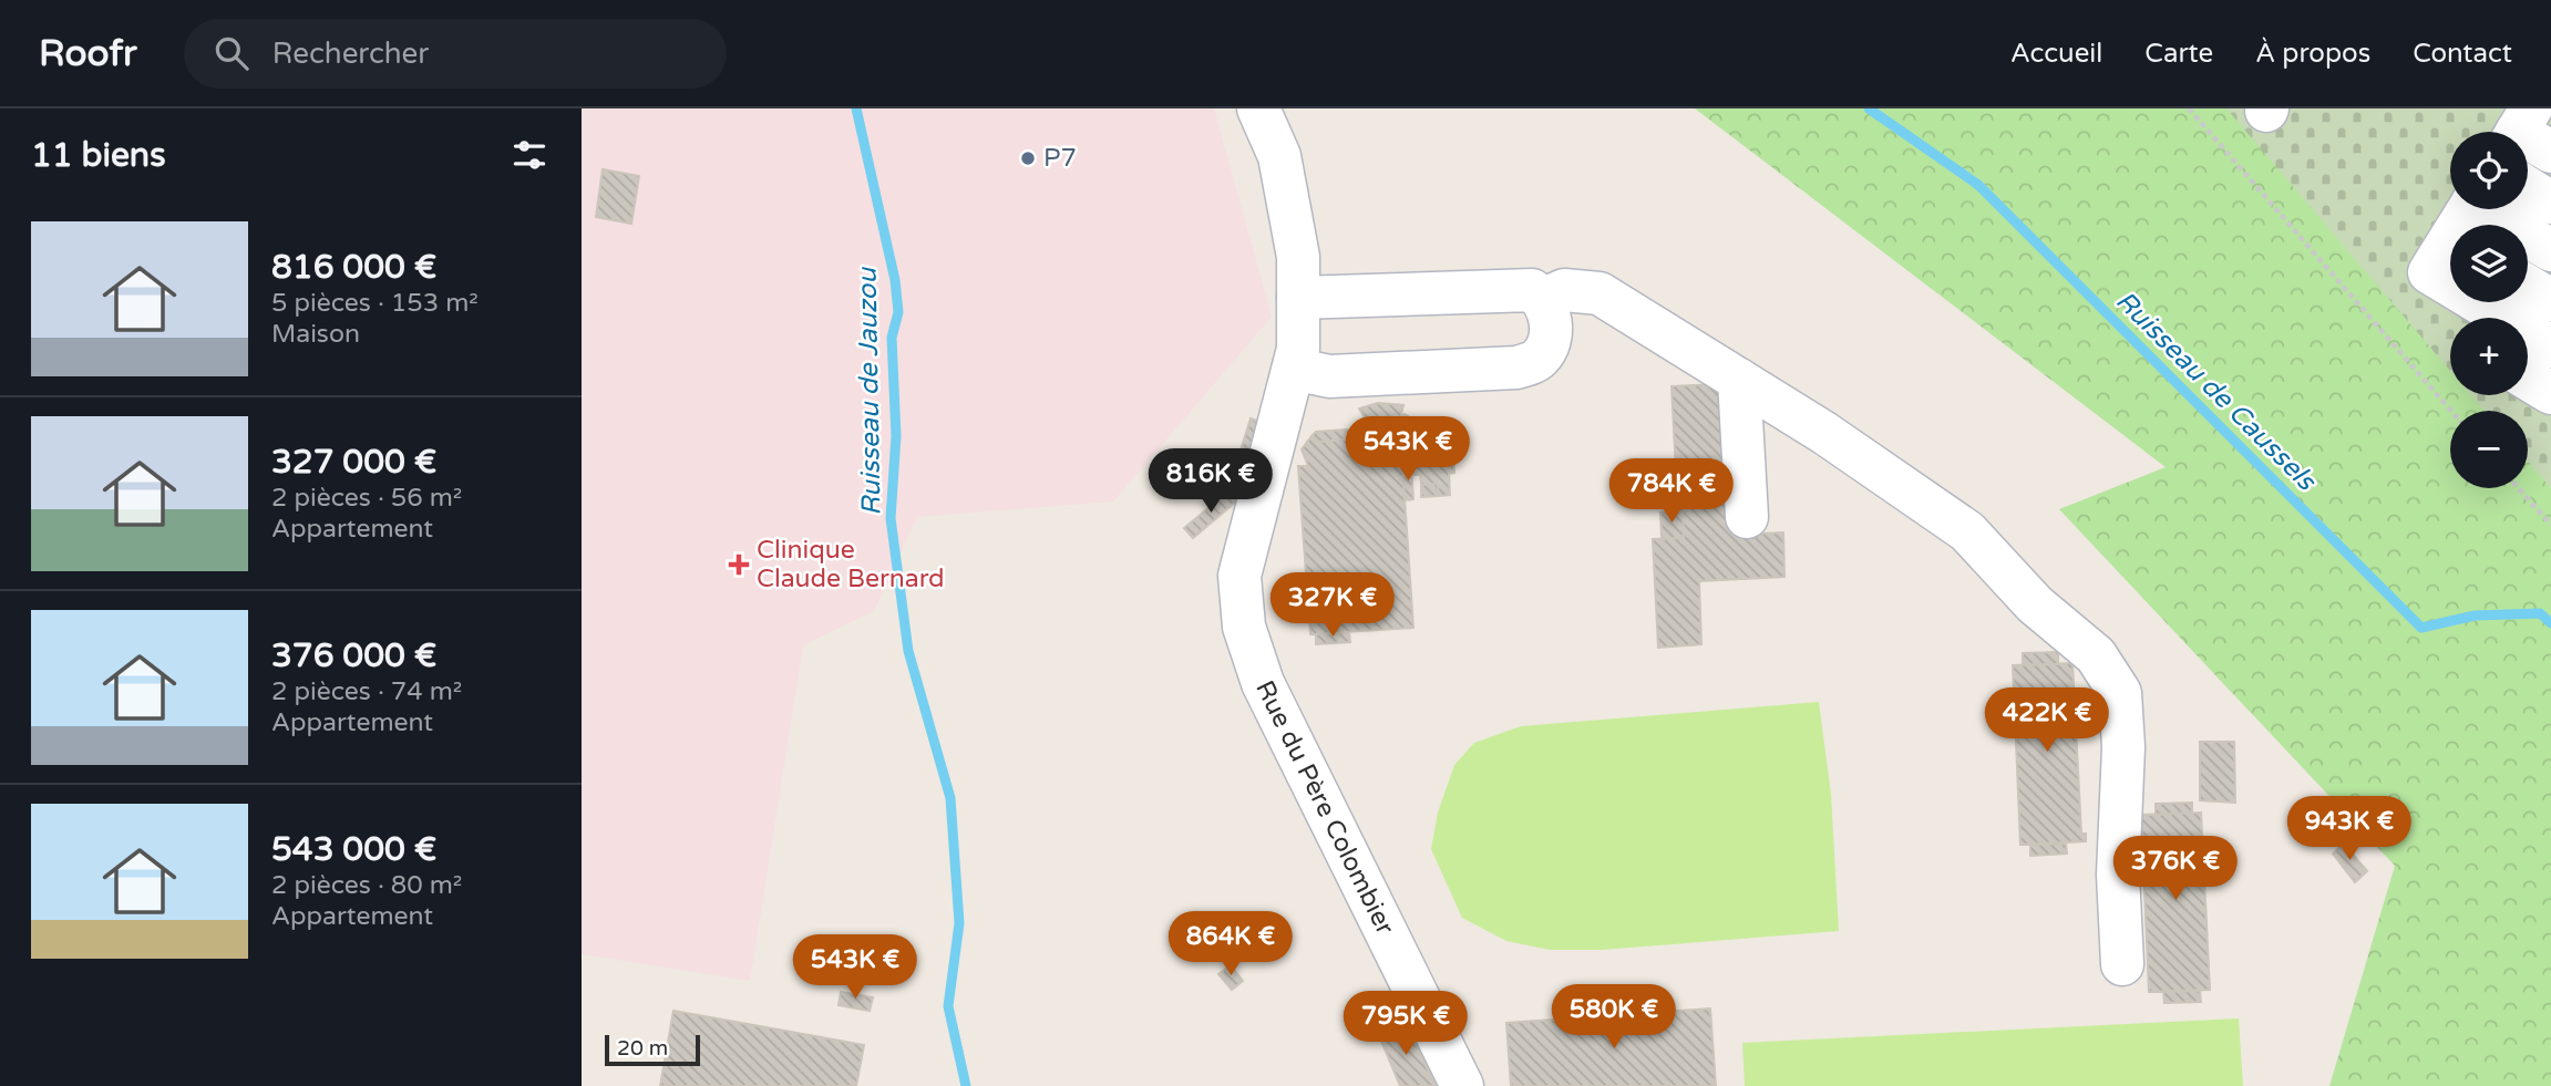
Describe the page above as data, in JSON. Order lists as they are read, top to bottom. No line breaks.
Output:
{"streets":{"street":["Rue du Père Colombier"]},"water":["Ruisseau de Caussels","Ruisseau de Jauzou"],"places":{"other":["P7"],"health":["Clinique Claude Bernard"]},"scale_bar":"20 m","page":{"header":"Roofr","search":"Rechercher","nav":["Accueil","Carte","À propos","Contact"],"heading":"11 biens","map_buttons":["+","−"],"list":[{"name":"816 000 €","note":"5 pièces · 153 m² · Maison"},{"name":"327 000 €","note":"2 pièces · 56 m² · Appartement"},{"name":"376 000 €","note":"2 pièces · 74 m² · Appartement"},{"name":"543 000 €","note":"2 pièces · 80 m² · Appartement"}],"price":["543K €","816K €","784K €","327K €","422K €","943K €","376K €","864K €","543K €","580K €","795K €"],"scale":"20 m"}}
